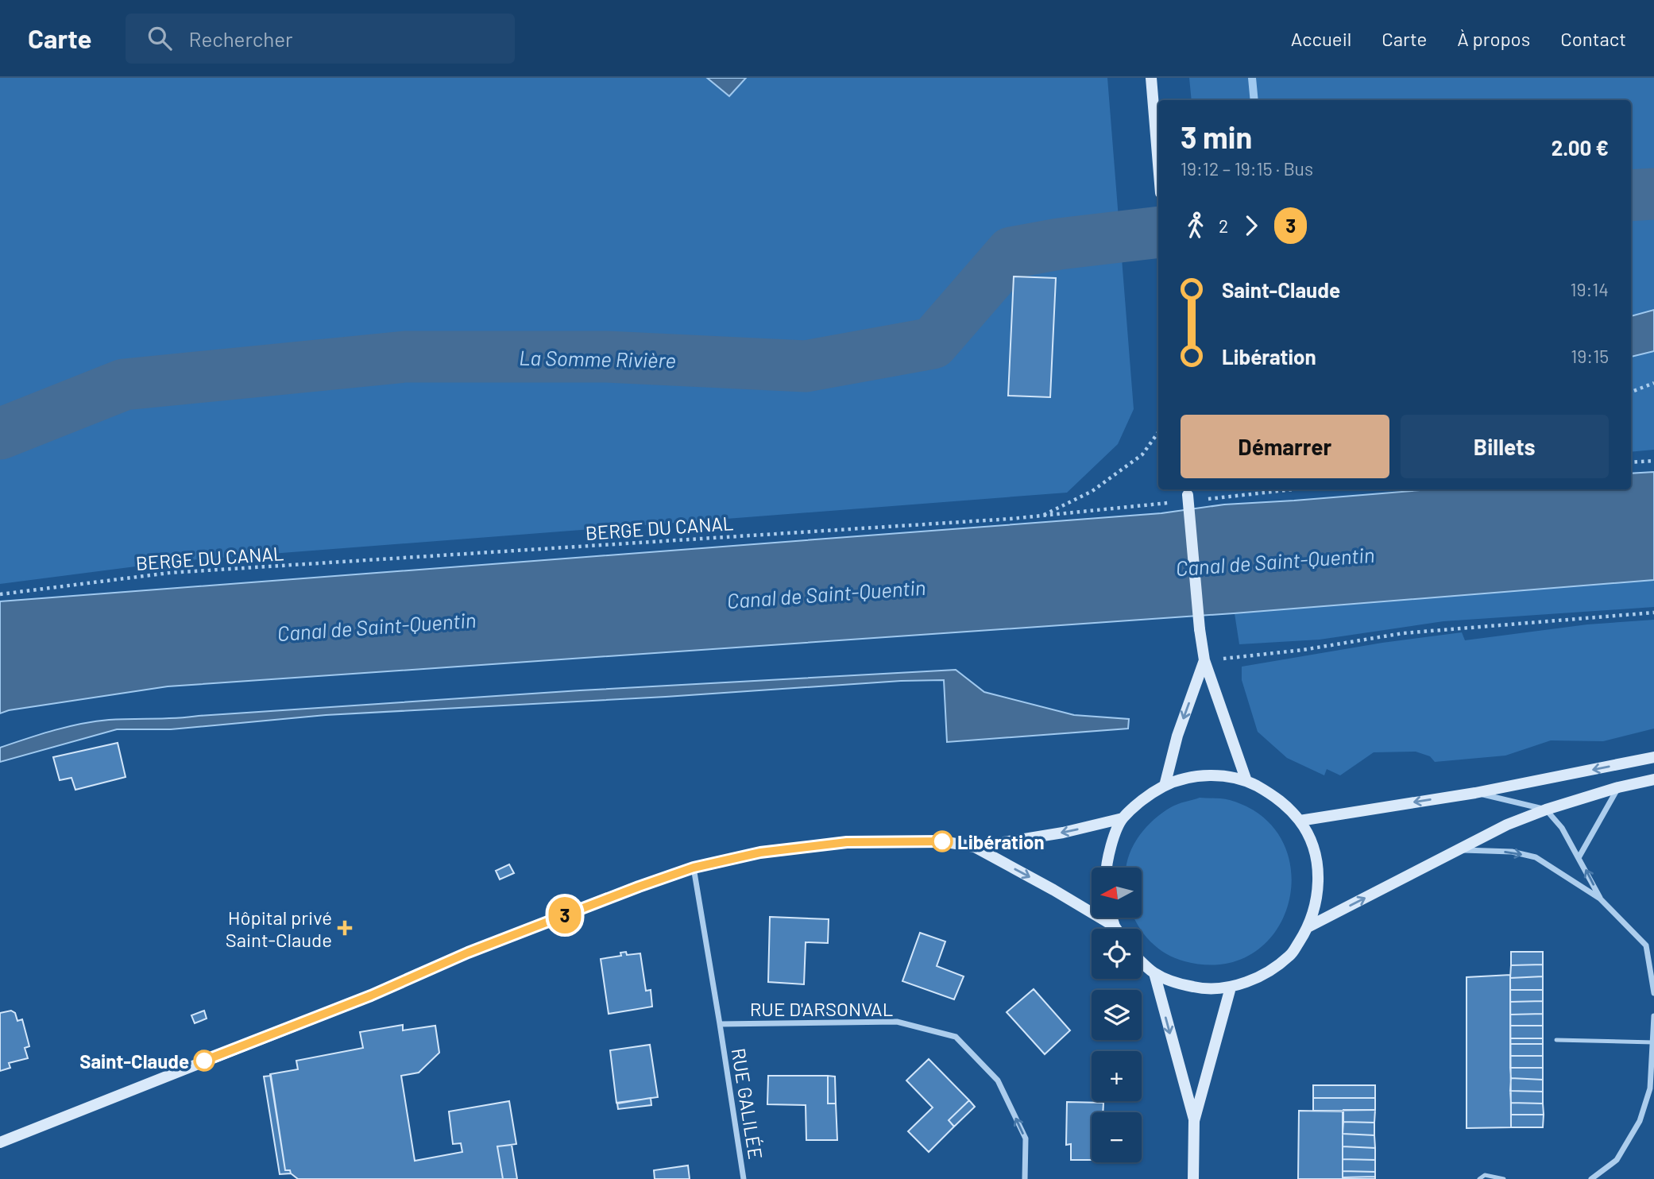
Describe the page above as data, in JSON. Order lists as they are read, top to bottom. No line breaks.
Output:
{"streets":{"street":["RUE D'ARSONVAL","RUE GALILÉE"],"path":["BERGE DU CANAL"]},"crossings":[["RUE D'ARSONVAL","RUE GALILÉE"]],"one_way":["RUE D'ARSONVAL"],"water":["La Somme Rivière","Canal de Saint-Quentin"],"places":{"other":["Libération","Saint-Claude"],"health":["Hôpital privé Saint-Claude"]},"lines":["bus line 3"],"north":"left","page":{"header":"Carte","search":"Rechercher","nav":["Accueil","Carte","À propos","Contact"],"on_map":"3","heading":["3 min","19:12 – 19:15 · Bus","2.00 €"],"legs":["2","3"],"list":[{"name":"Saint-Claude","value":"19:14"},{"name":"Libération","value":"19:15"}],"buttons":["Démarrer","Billets"],"map_buttons":["+","−"]}}
